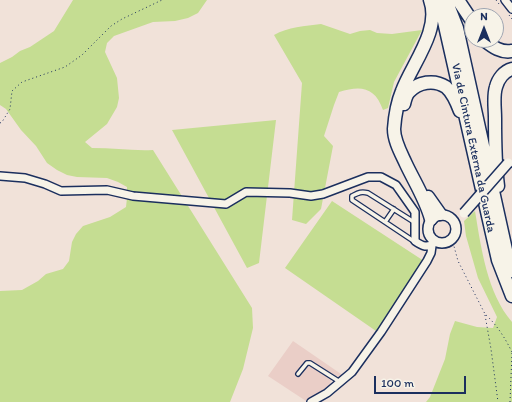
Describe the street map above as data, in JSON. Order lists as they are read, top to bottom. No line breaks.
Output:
{"streets":{"highway":["Via de Cintura Externa da Guarda"]},"scale_bar":"100 m","north":"top"}
